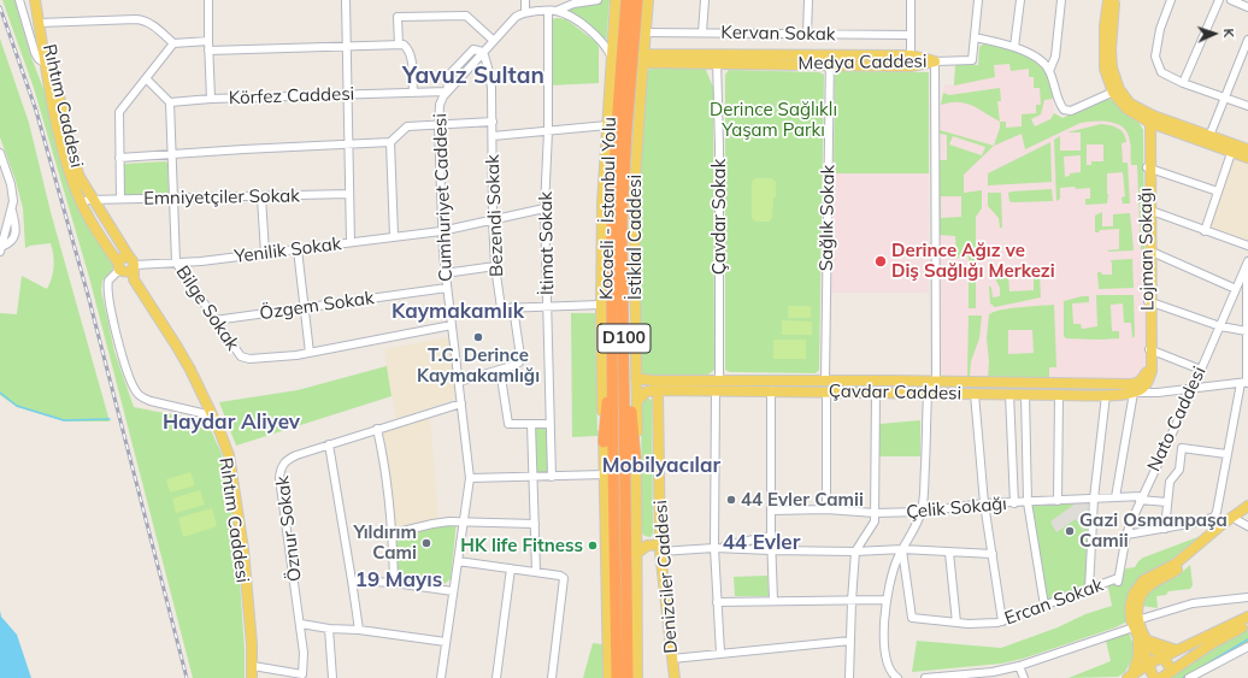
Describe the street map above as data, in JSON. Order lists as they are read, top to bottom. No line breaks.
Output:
{"streets":{"highway":["Kocaeli - İstanbul Yolu","D100"],"main road":["Medya Caddesi","Rıhtım Caddesi","İstiklal Caddesi","Lojman Sokağı","Çavdar Caddesi","Denizciler Caddesi"],"street":["Kervan Sokak","Körfez Caddesi","Emniyetçiler Sokak","Cumhuriyet Caddesi","Bezendi Sokak","Çavdar Sokak","Sağlık Sokak","İtimat Sokak","Yenilik Sokak","Özgem Sokak","Bilge Sokak","Nato Caddesi","Çelik Sokağı","Öznur Sokak","Ercan Sokak"]},"crossings":[["Kervan Sokak","İstiklal Caddesi"],["Medya Caddesi","Çavdar Sokak"],["Medya Caddesi","Sağlık Sokak"],["Medya Caddesi","İstiklal Caddesi"],["Körfez Caddesi","Cumhuriyet Caddesi"],["Körfez Caddesi","Bilge Sokak"],["Rıhtım Caddesi","Emniyetçiler Sokak"],["Rıhtım Caddesi","Yenilik Sokak"],["Rıhtım Caddesi","Öznur Sokak"],["Emniyetçiler Sokak","Bilge Sokak"],["Cumhuriyet Caddesi","Bezendi Sokak"],["Cumhuriyet Caddesi","Yenilik Sokak"],["Cumhuriyet Caddesi","Özgem Sokak"],["Cumhuriyet Caddesi","Bilge Sokak"],["Cumhuriyet Caddesi","Öznur Sokak"],["Bezendi Sokak","Yenilik Sokak"],["Çavdar Sokak","Çavdar Caddesi"],["Sağlık Sokak","Çavdar Caddesi"],["İstiklal Caddesi","Çavdar Caddesi"],["İtimat Sokak","Yenilik Sokak"],["Lojman Sokağı","Çavdar Caddesi"],["Yenilik Sokak","Bilge Sokak"],["Özgem Sokak","Bilge Sokak"],["Çavdar Caddesi","Nato Caddesi"],["Çavdar Caddesi","Denizciler Caddesi"],["Nato Caddesi","Çelik Sokağı"],["Nato Caddesi","Ercan Sokak"]],"districts":["Yavuz Sultan","Kaymakamlık","Haydar Aliyev","Mobilyacılar","44 Evler","19 Mayıs"],"parks":["Derince Sağlıklı Yaşam Parkı"],"places":["Derince Ağız ve Diş Sağlığı Merkezi","T.C. Derince Kaymakamlığı","44 Evler Camii","Gazi Osmanpaşa Camii","Yıldırım Cami","HK life Fitness"],"north":"right"}
